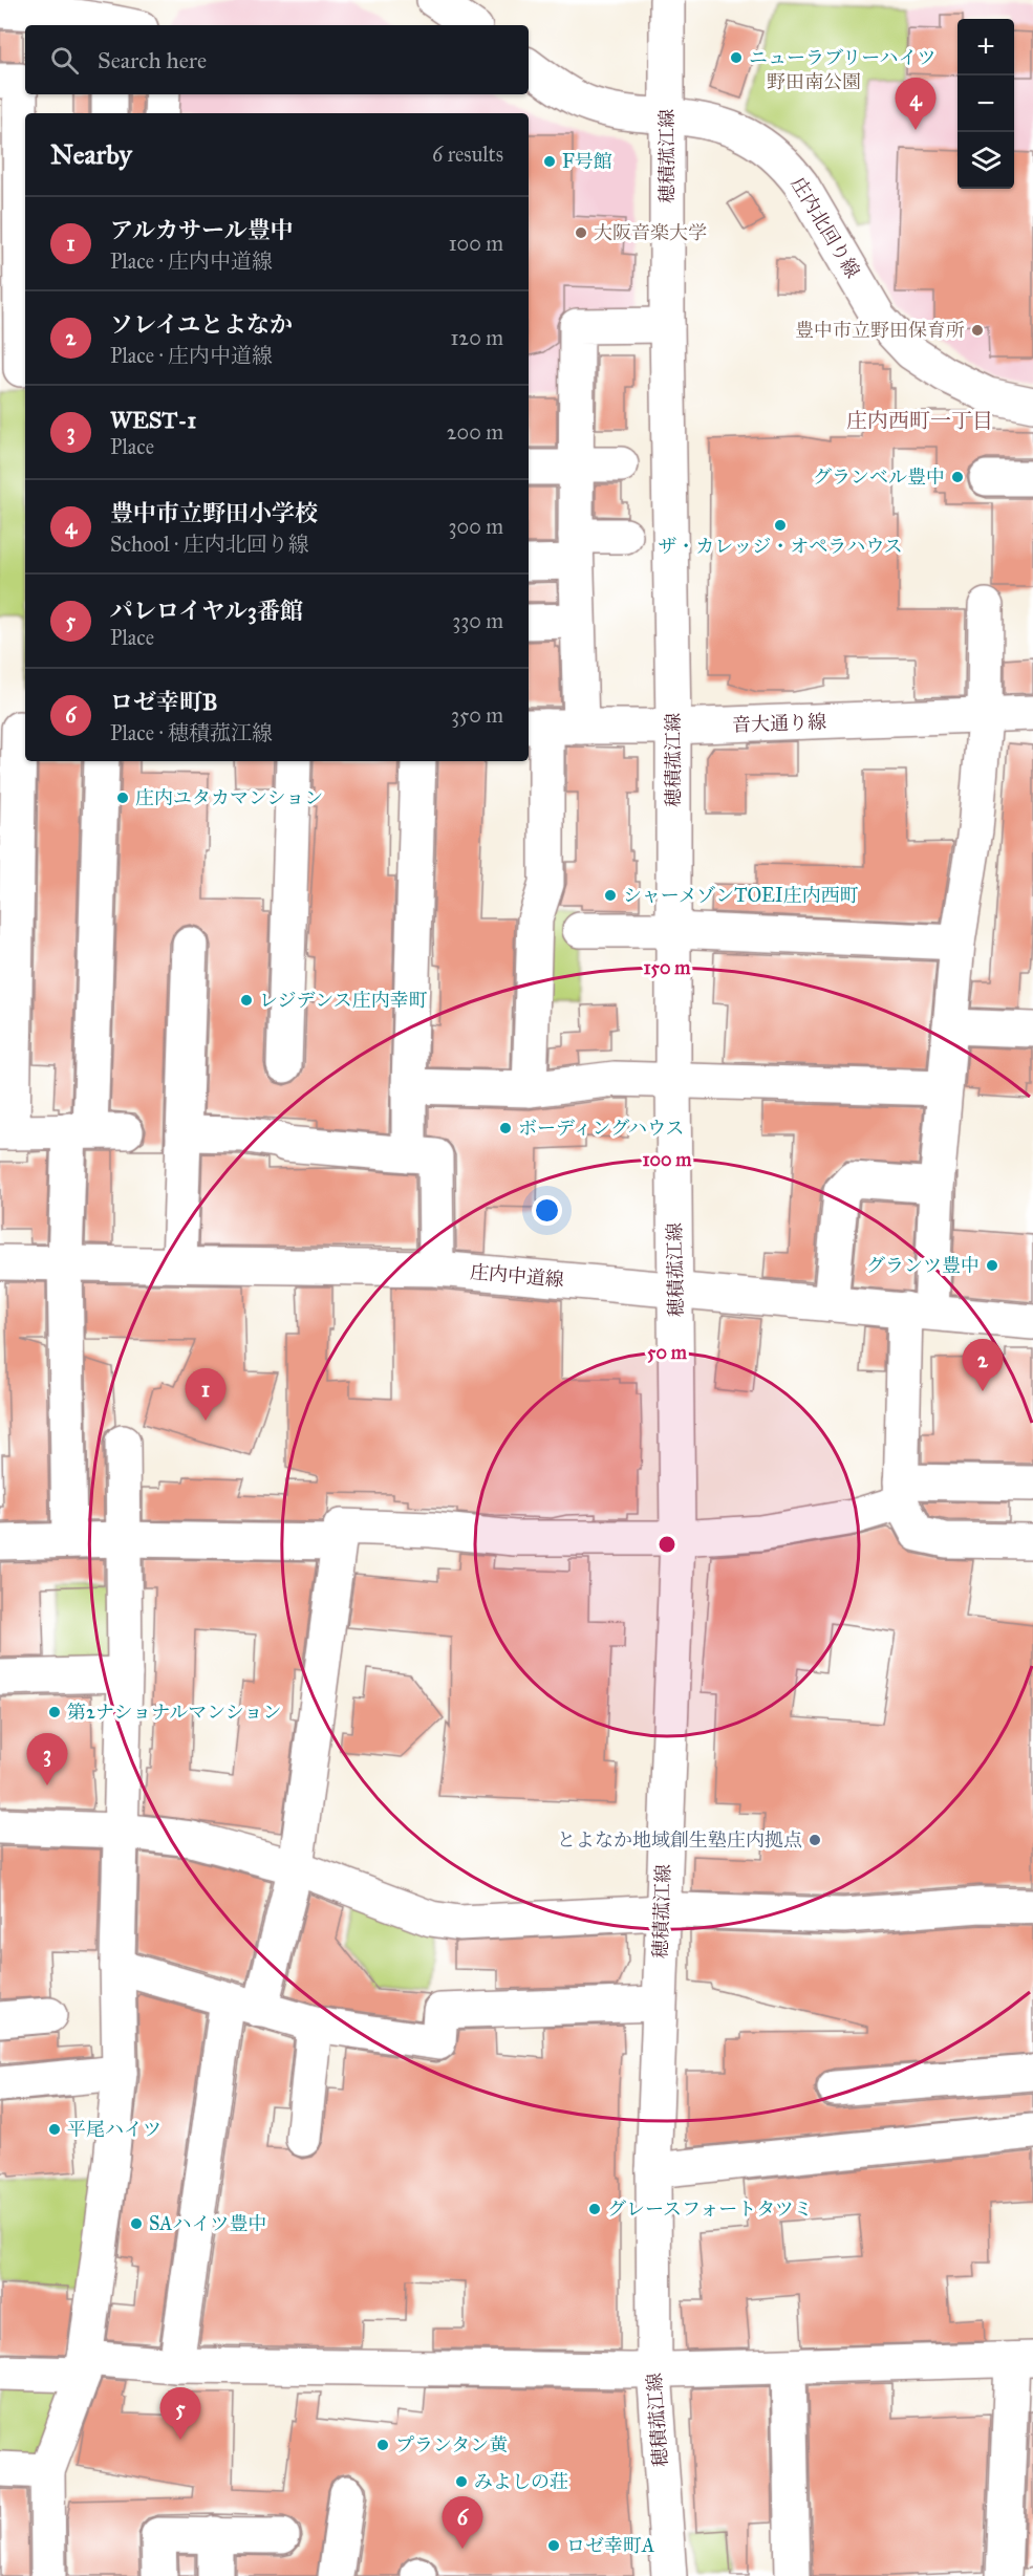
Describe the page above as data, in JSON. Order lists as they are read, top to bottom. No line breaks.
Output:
{"streets":{"street":["穂積菰江線","庄内北回り線","音大通り線","庄内中道線"]},"crossings":[["穂積菰江線","庄内北回り線"],["穂積菰江線","音大通り線"],["穂積菰江線","庄内中道線"]],"districts":["庄内西町一丁目"],"parks":["野田南公園"],"places":["ニューラブリーハイツ","F号館","大阪音楽大学","豊中市立野田保育所","グランベル豊中","ザ・カレッジ・オペラハウス","庄内ユタカマンション","シャーメゾンTOEI庄内西町","レジデンス庄内幸町","ボーディングハウス","グランツ豊中","第2ナショナルマンション","とよなか地域創生塾庄内拠点","平尾ハイツ","グレースフォートタツミ","SAハイツ豊中","プランタン黄","みよしの荘","ロゼ幸町A"],"page":{"map_buttons":["+","−"],"search":"Search here","pins":["4","2","1","3","5","6"],"heading":["Nearby","6 results"],"list":[{"mark":"1","name":"アルカサール豊中","note":"Place · 庄内中道線","value":"100 m"},{"mark":"2","name":"ソレイユとよなか","note":"Place · 庄内中道線","value":"120 m"},{"mark":"3","name":"WEST-1","note":"Place","value":"200 m"},{"mark":"4","name":"豊中市立野田小学校","note":"School · 庄内北回り線","value":"300 m"},{"mark":"5","name":"パレロイヤル3番館","note":"Place","value":"330 m"},{"mark":"6","name":"ロゼ幸町B","note":"Place · 穂積菰江線","value":"350 m"}]},"rings":["150 m","100 m","50 m"]}
